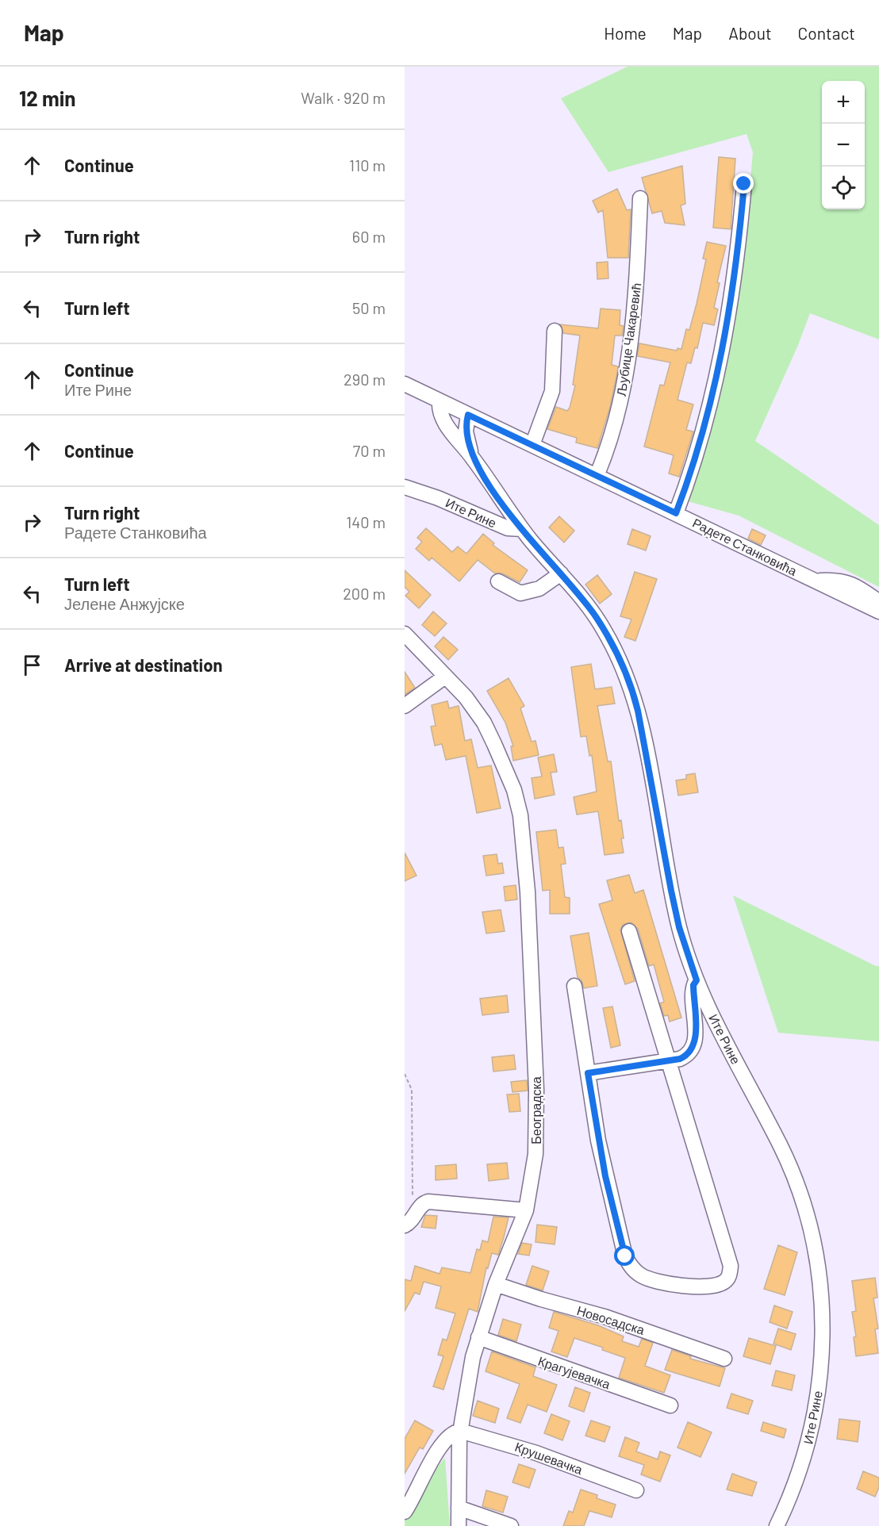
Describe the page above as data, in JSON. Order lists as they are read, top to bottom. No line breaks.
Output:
{"streets":{"street":["Љубице Чакаревић","Ите Рине","Радете Станковића","Београдска","Новосадска","Крагујевачка","Крушевачка"]},"crossings":[["Љубице Чакаревић","Радете Станковића"],["Београдска","Новосадска"],["Београдска","Крагујевачка"],["Београдска","Крушевачка"]],"page":{"header":"Map","nav":["Home","Map","About","Contact"],"heading":["12 min","Walk · 920 m"],"map_buttons":["+","−"],"list":[["Continue","110 m"],["Turn right","60 m"],["Turn left","50 m"],["Continue","Ите Рине","290 m"],["Continue","70 m"],["Turn right","Радете Станковића","140 m"],["Turn left","Јелене Анжујске","200 m"],"Arrive at destination"]}}
